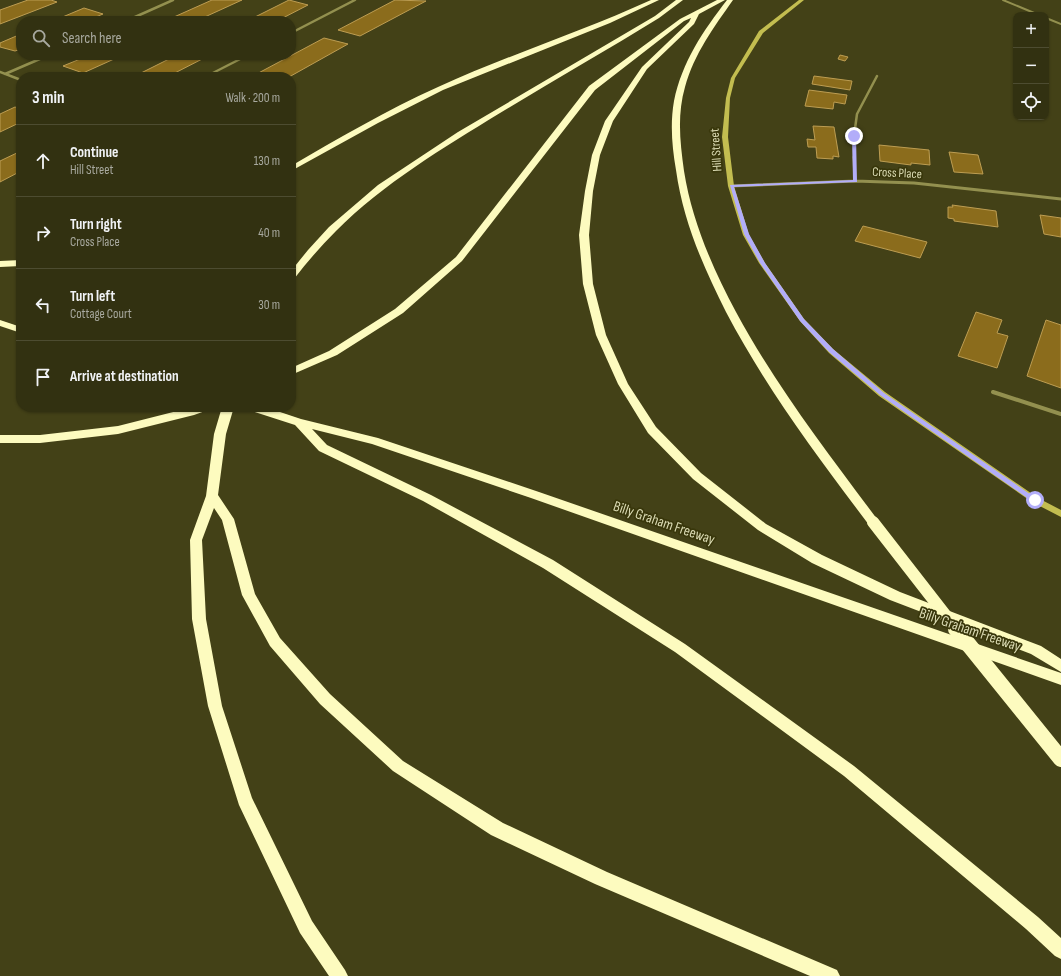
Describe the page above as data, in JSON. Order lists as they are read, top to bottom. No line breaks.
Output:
{"streets":{"highway":["Billy Graham Freeway"],"street":["Hill Street","Cross Place"]},"crossings":[["Hill Street","Cross Place"]],"page":{"map_buttons":["+","−"],"search":"Search here","heading":["3 min","Walk · 200 m"],"list":[["Continue","Hill Street","130 m"],["Turn right","Cross Place","40 m"],["Turn left","Cottage Court","30 m"],"Arrive at destination"]}}
